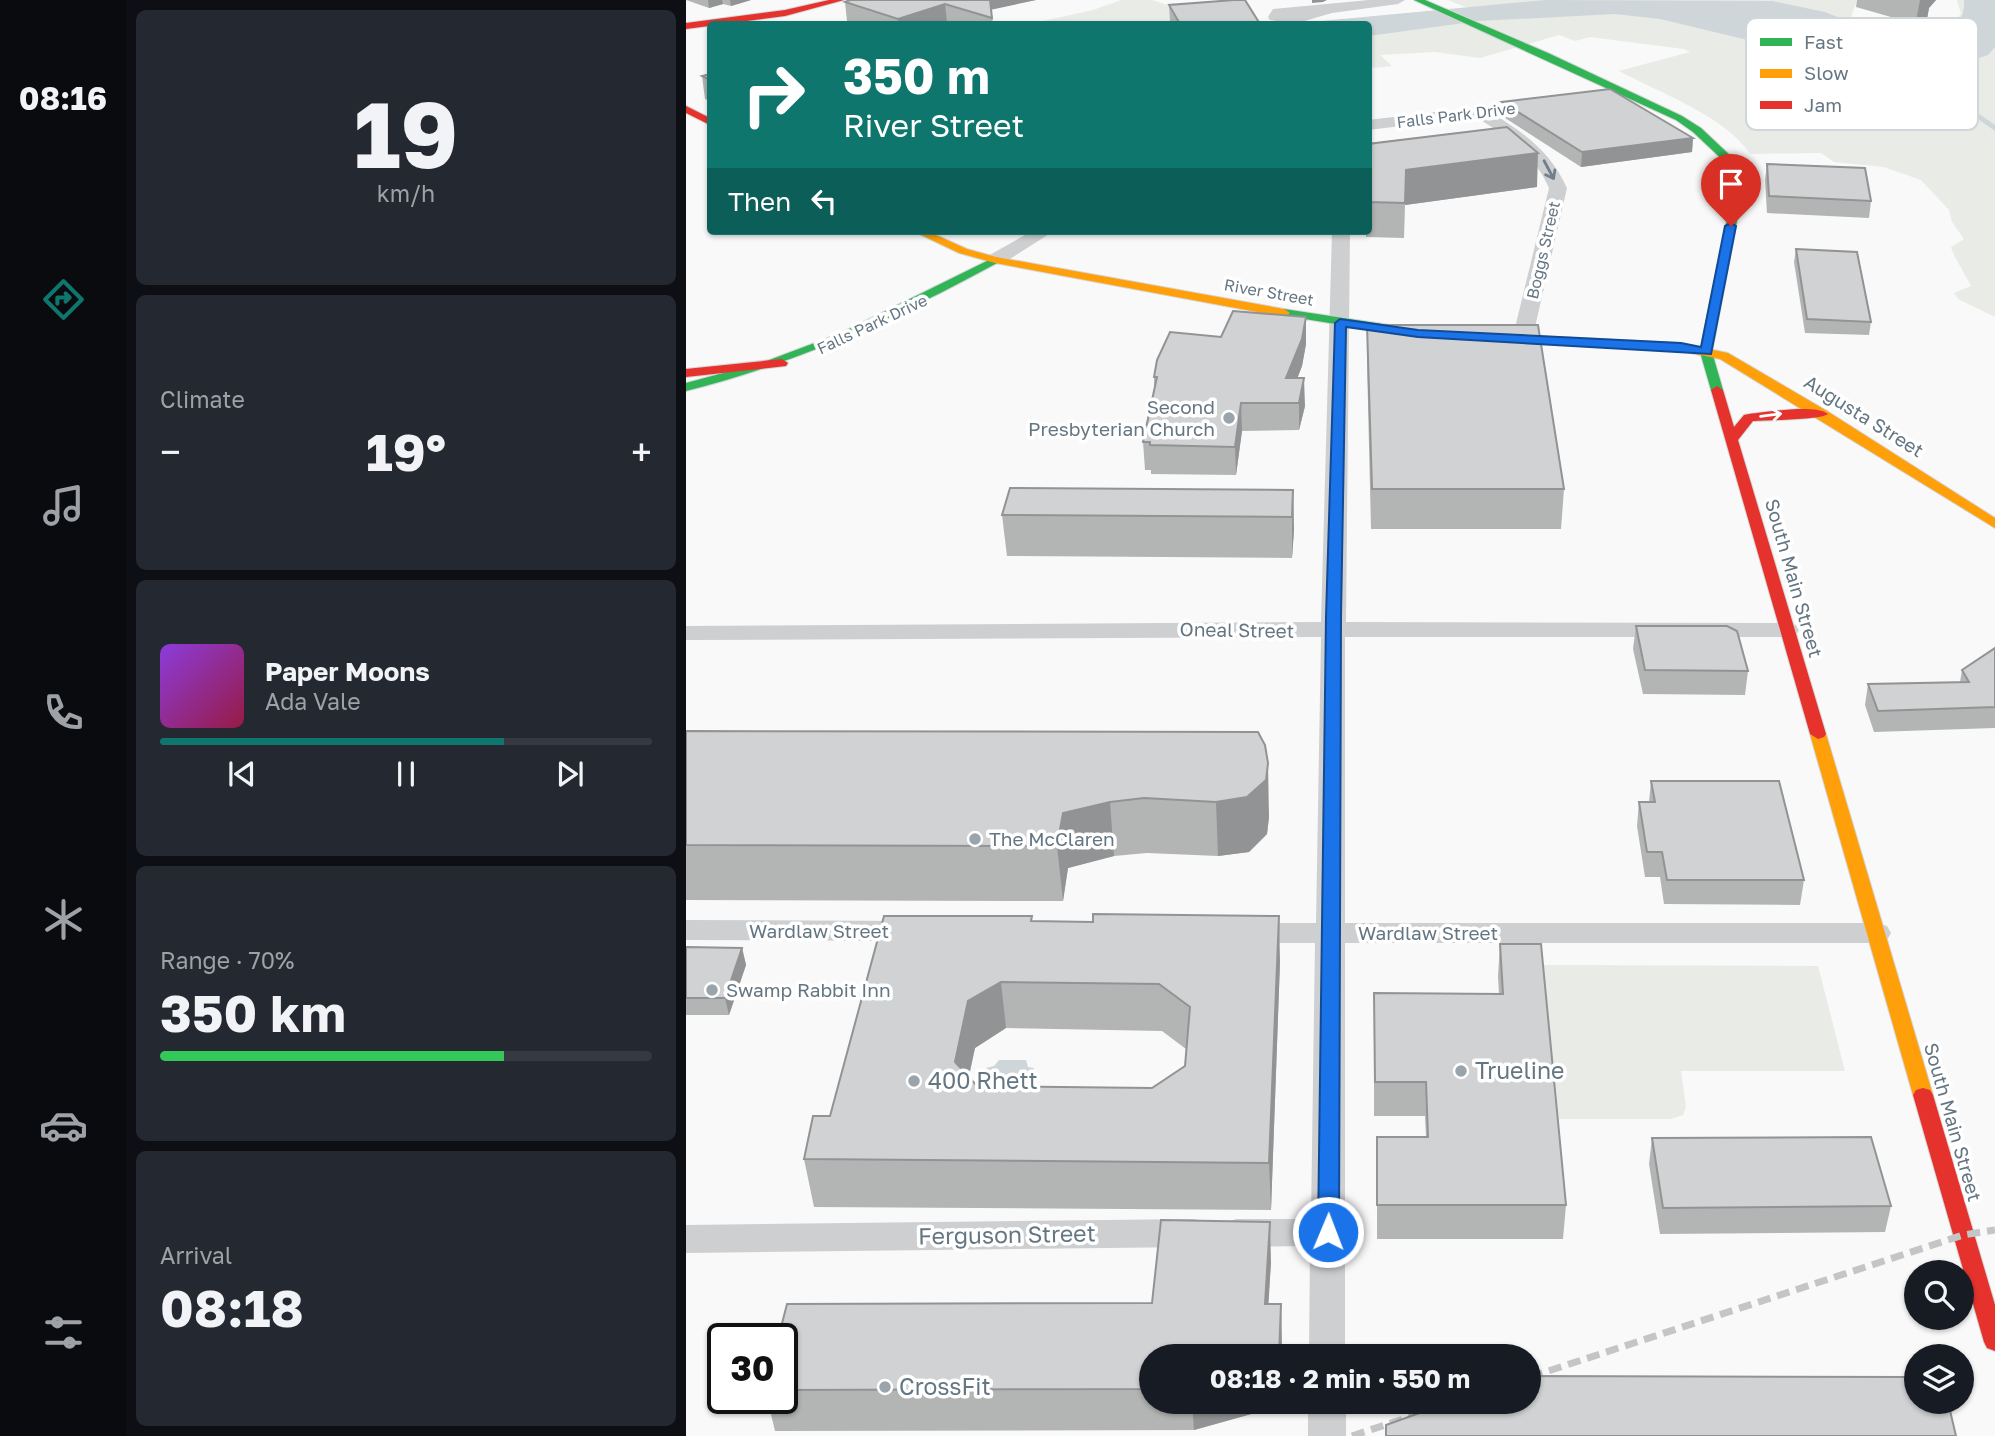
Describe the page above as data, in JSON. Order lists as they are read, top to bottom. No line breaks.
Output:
{"streets":{"main road":["Falls Park Drive","River Street","Augusta Street","South Main Street"],"street":["Boggs Street","Oneal Street","Wardlaw Street","Ferguson Street"]},"crossings":[["Falls Park Drive","Boggs Street"],["Falls Park Drive","River Street"],["Augusta Street","South Main Street"],["South Main Street","Oneal Street"],["South Main Street","Wardlaw Street"]],"one_way":["Boggs Street"],"places":["Second Presbyterian Church","The McClaren","Swamp Rabbit Inn","Trueline","400 Rhett","CrossFit"],"legend":["Fast","Slow","Jam"],"page":{"tabs":"08:16","tile":[["19","km/h"],"Climate",["Range · 70%","350 km"],["Arrival","08:18"]],"turn":["350 m","River Street"],"then":"Then","heat":["−","19°","+"],"song":["Paper Moons","Ada Vale"],"limit":"30","trip":"08:18 · 2 min · 550 m"}}
